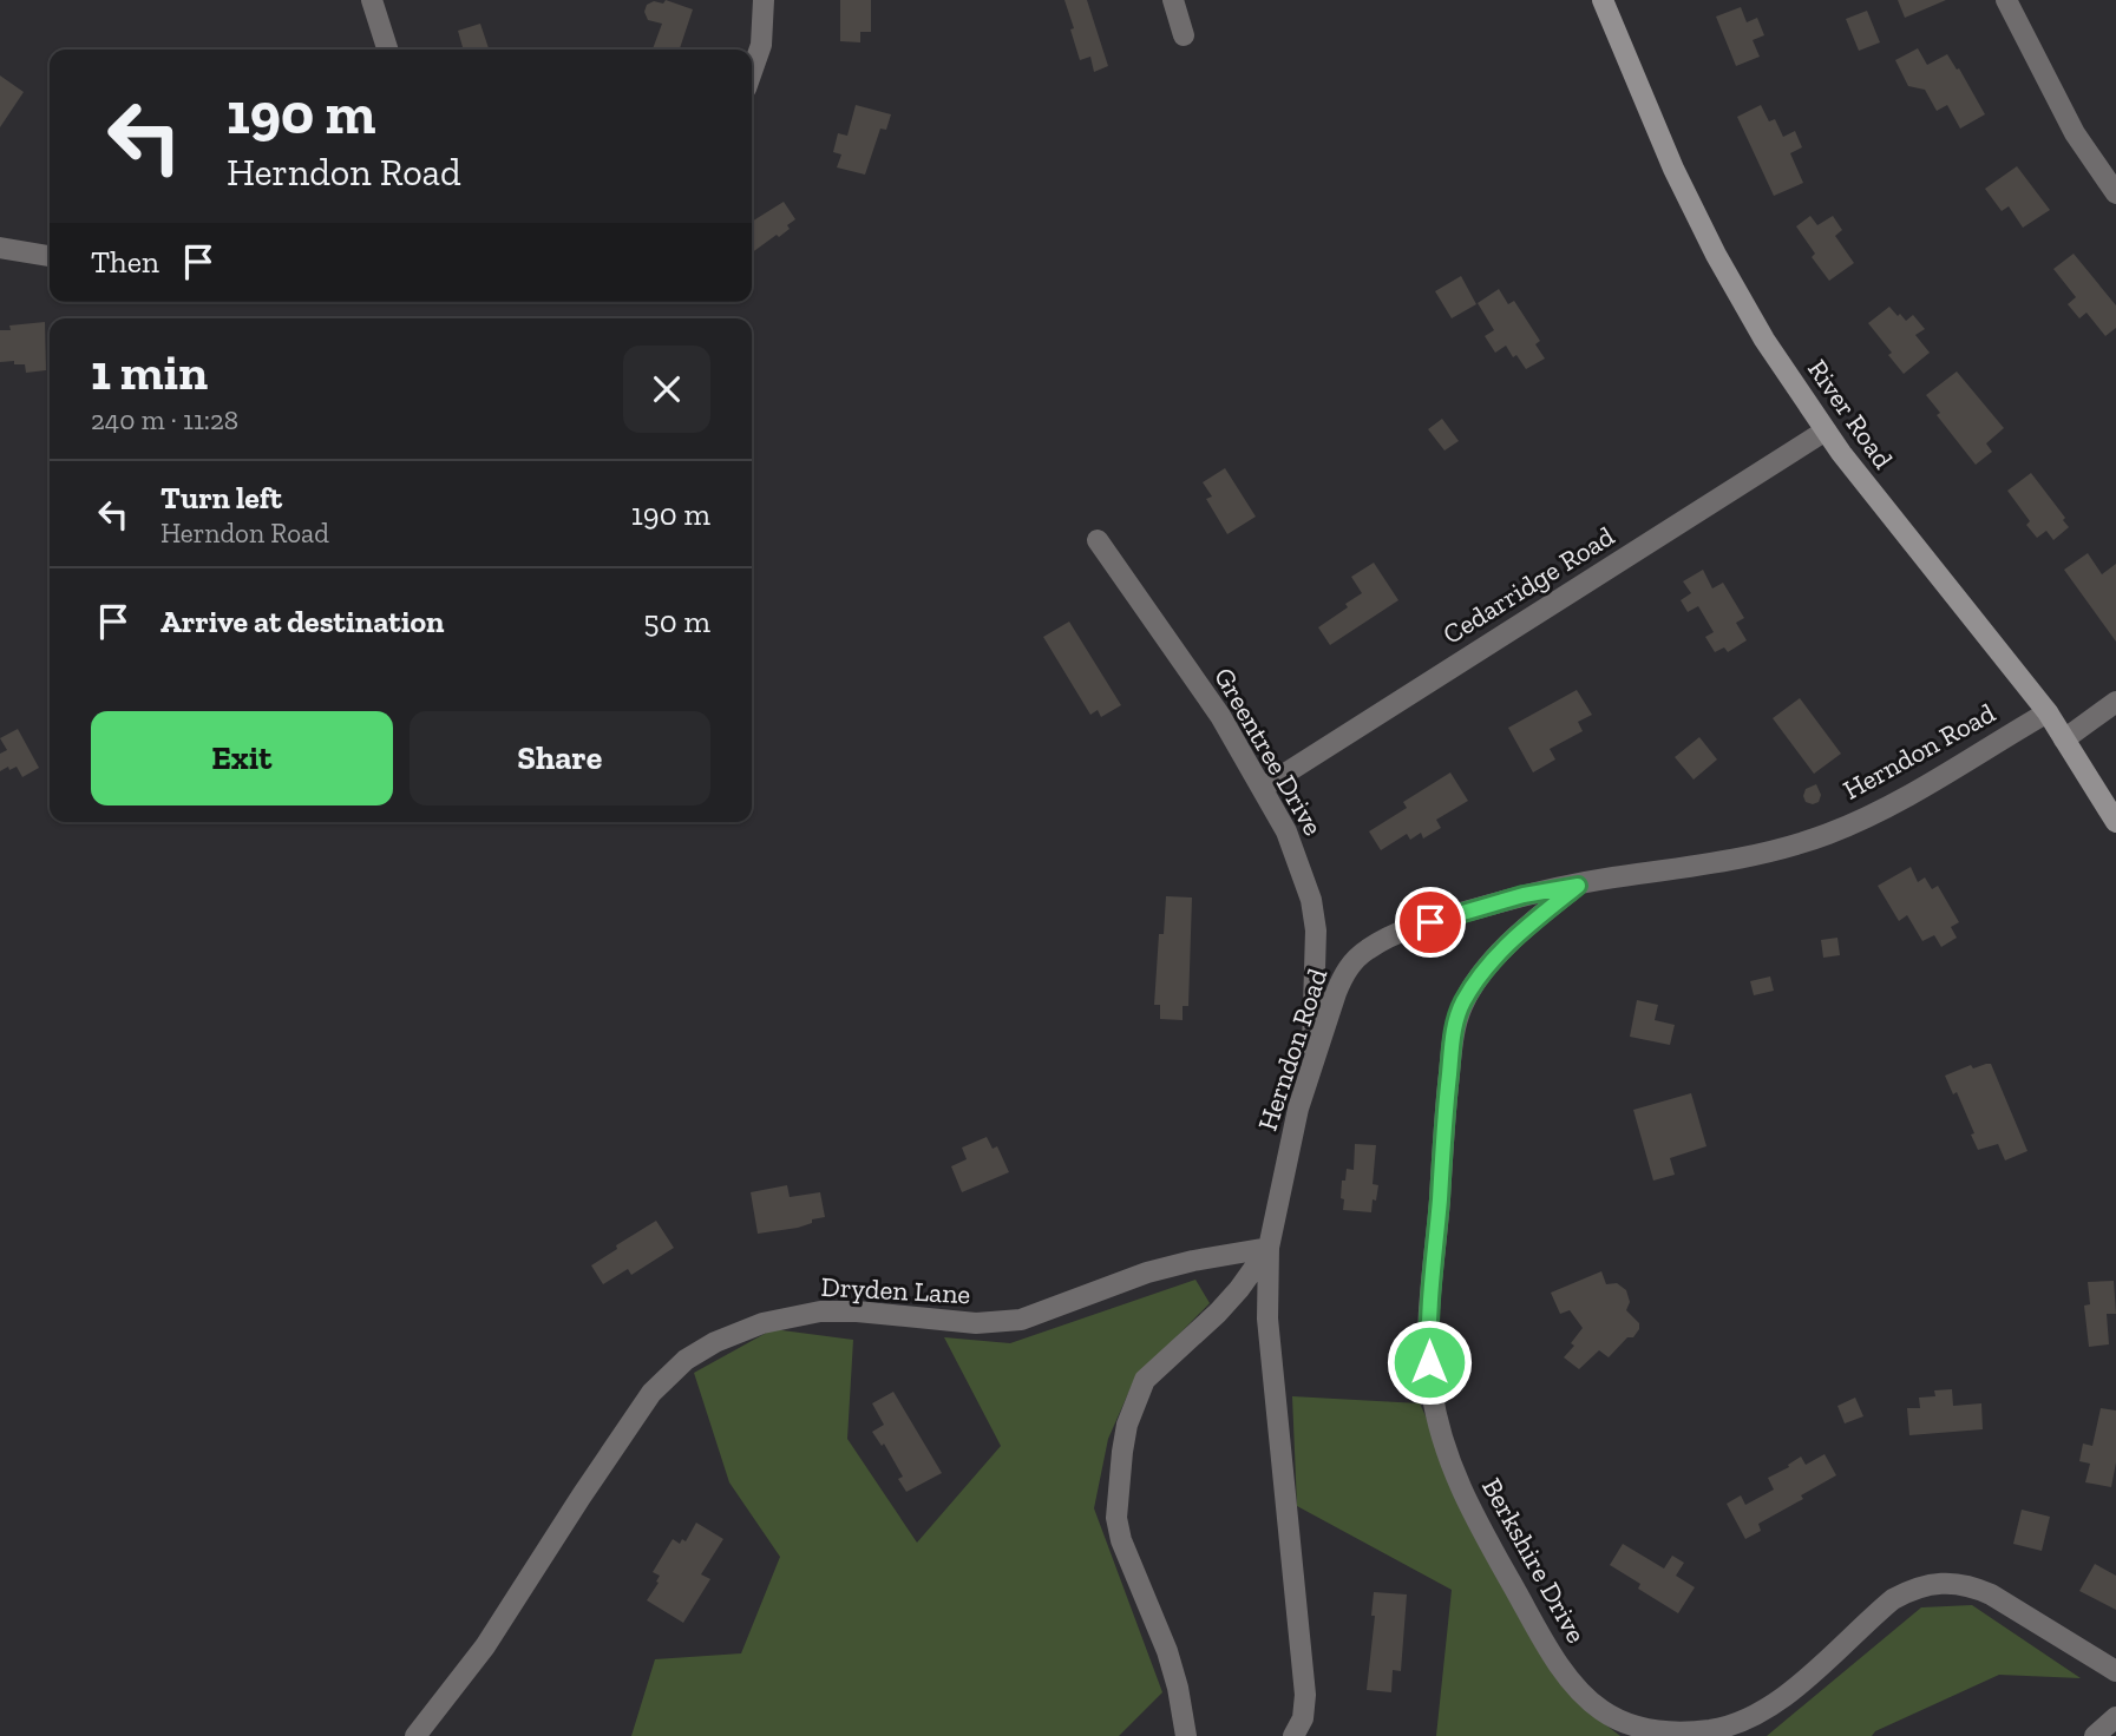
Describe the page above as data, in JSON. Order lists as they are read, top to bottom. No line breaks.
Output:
{"streets":{"main road":["River Road"],"street":["Cedarridge Road","Greentree Drive","Herndon Road","Dryden Lane","Berkshire Drive"]},"crossings":[["River Road","Cedarridge Road"],["River Road","Herndon Road"],["Cedarridge Road","Greentree Drive"],["Greentree Drive","Herndon Road"],["Herndon Road","Dryden Lane"],["Herndon Road","Berkshire Drive"]],"page":{"turn":["190 m","Herndon Road"],"then":"Then","heading":["1 min","240 m · 11:28"],"list":[{"name":"Turn left","note":"Herndon Road","value":"190 m"},{"name":"Arrive at destination","value":"50 m"}],"buttons":["Exit","Share"]}}
